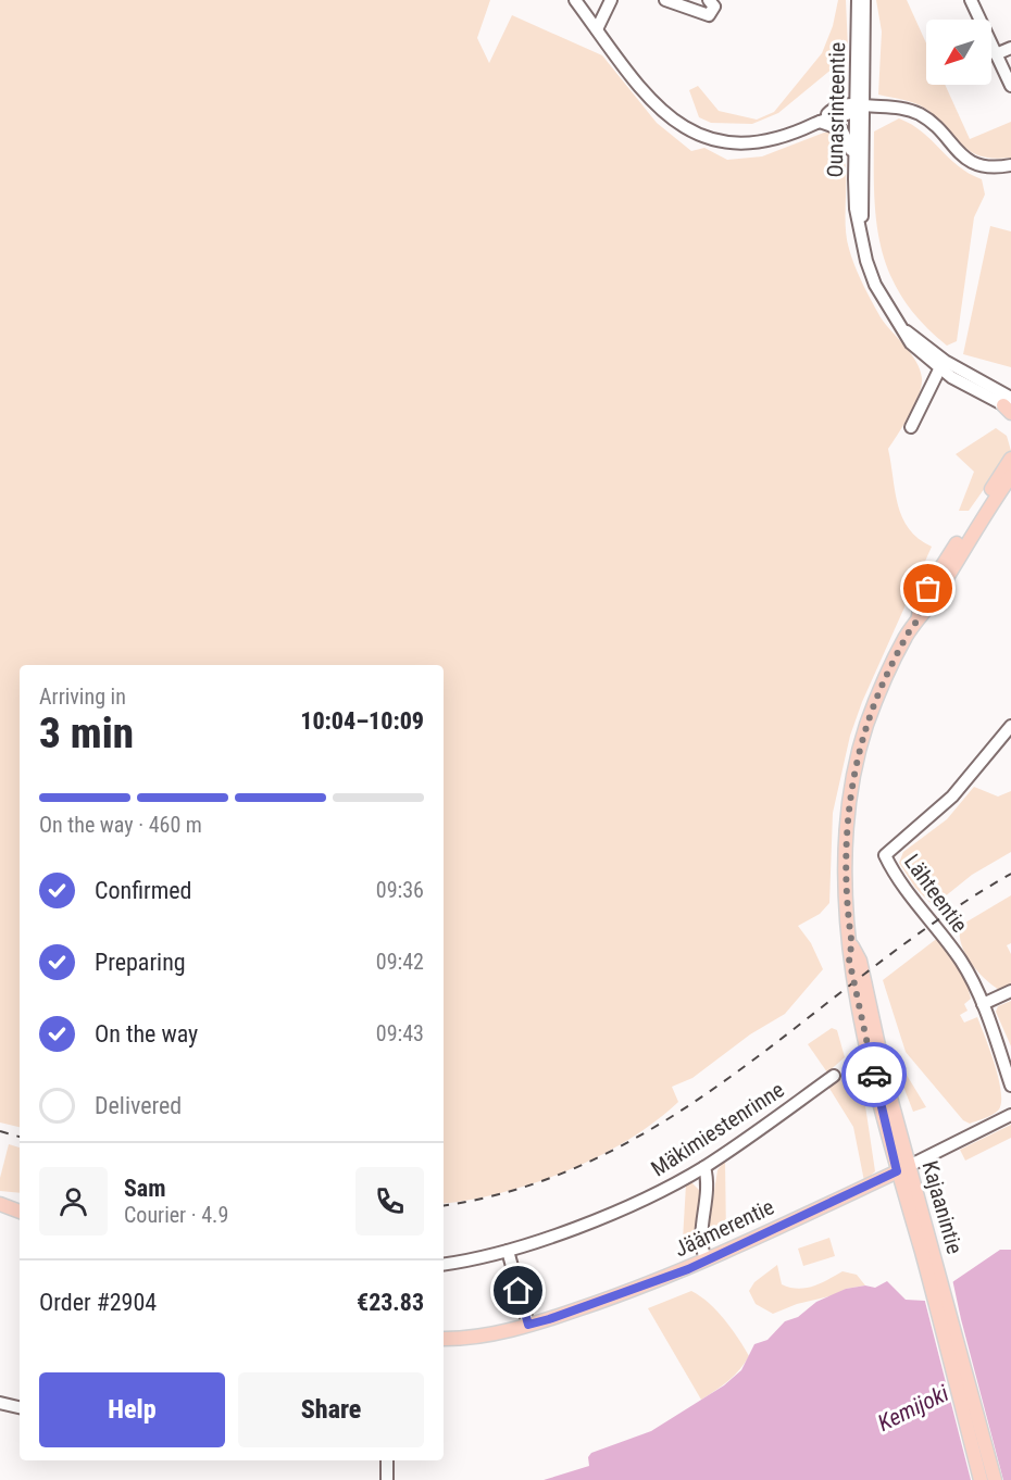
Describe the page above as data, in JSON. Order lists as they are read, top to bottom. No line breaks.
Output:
{"streets":{"main road":["Kajaanintie","Jäämerentie"],"street":["Ounasrinteentie","Lähteentie","Mäkimiestenrinne"]},"water":["Kemijoki"],"north":"bottom left","page":{"heading":["3 min","Arriving in","10:04–10:09"],"panel":["Sam","Courier · 4.9","Order #2904","€23.83"],"bar":"On the way · 460 m","list":[["Confirmed","09:36"],["Preparing","09:42"],["On the way","09:43"],"Delivered"],"buttons":["Help","Share"]}}
